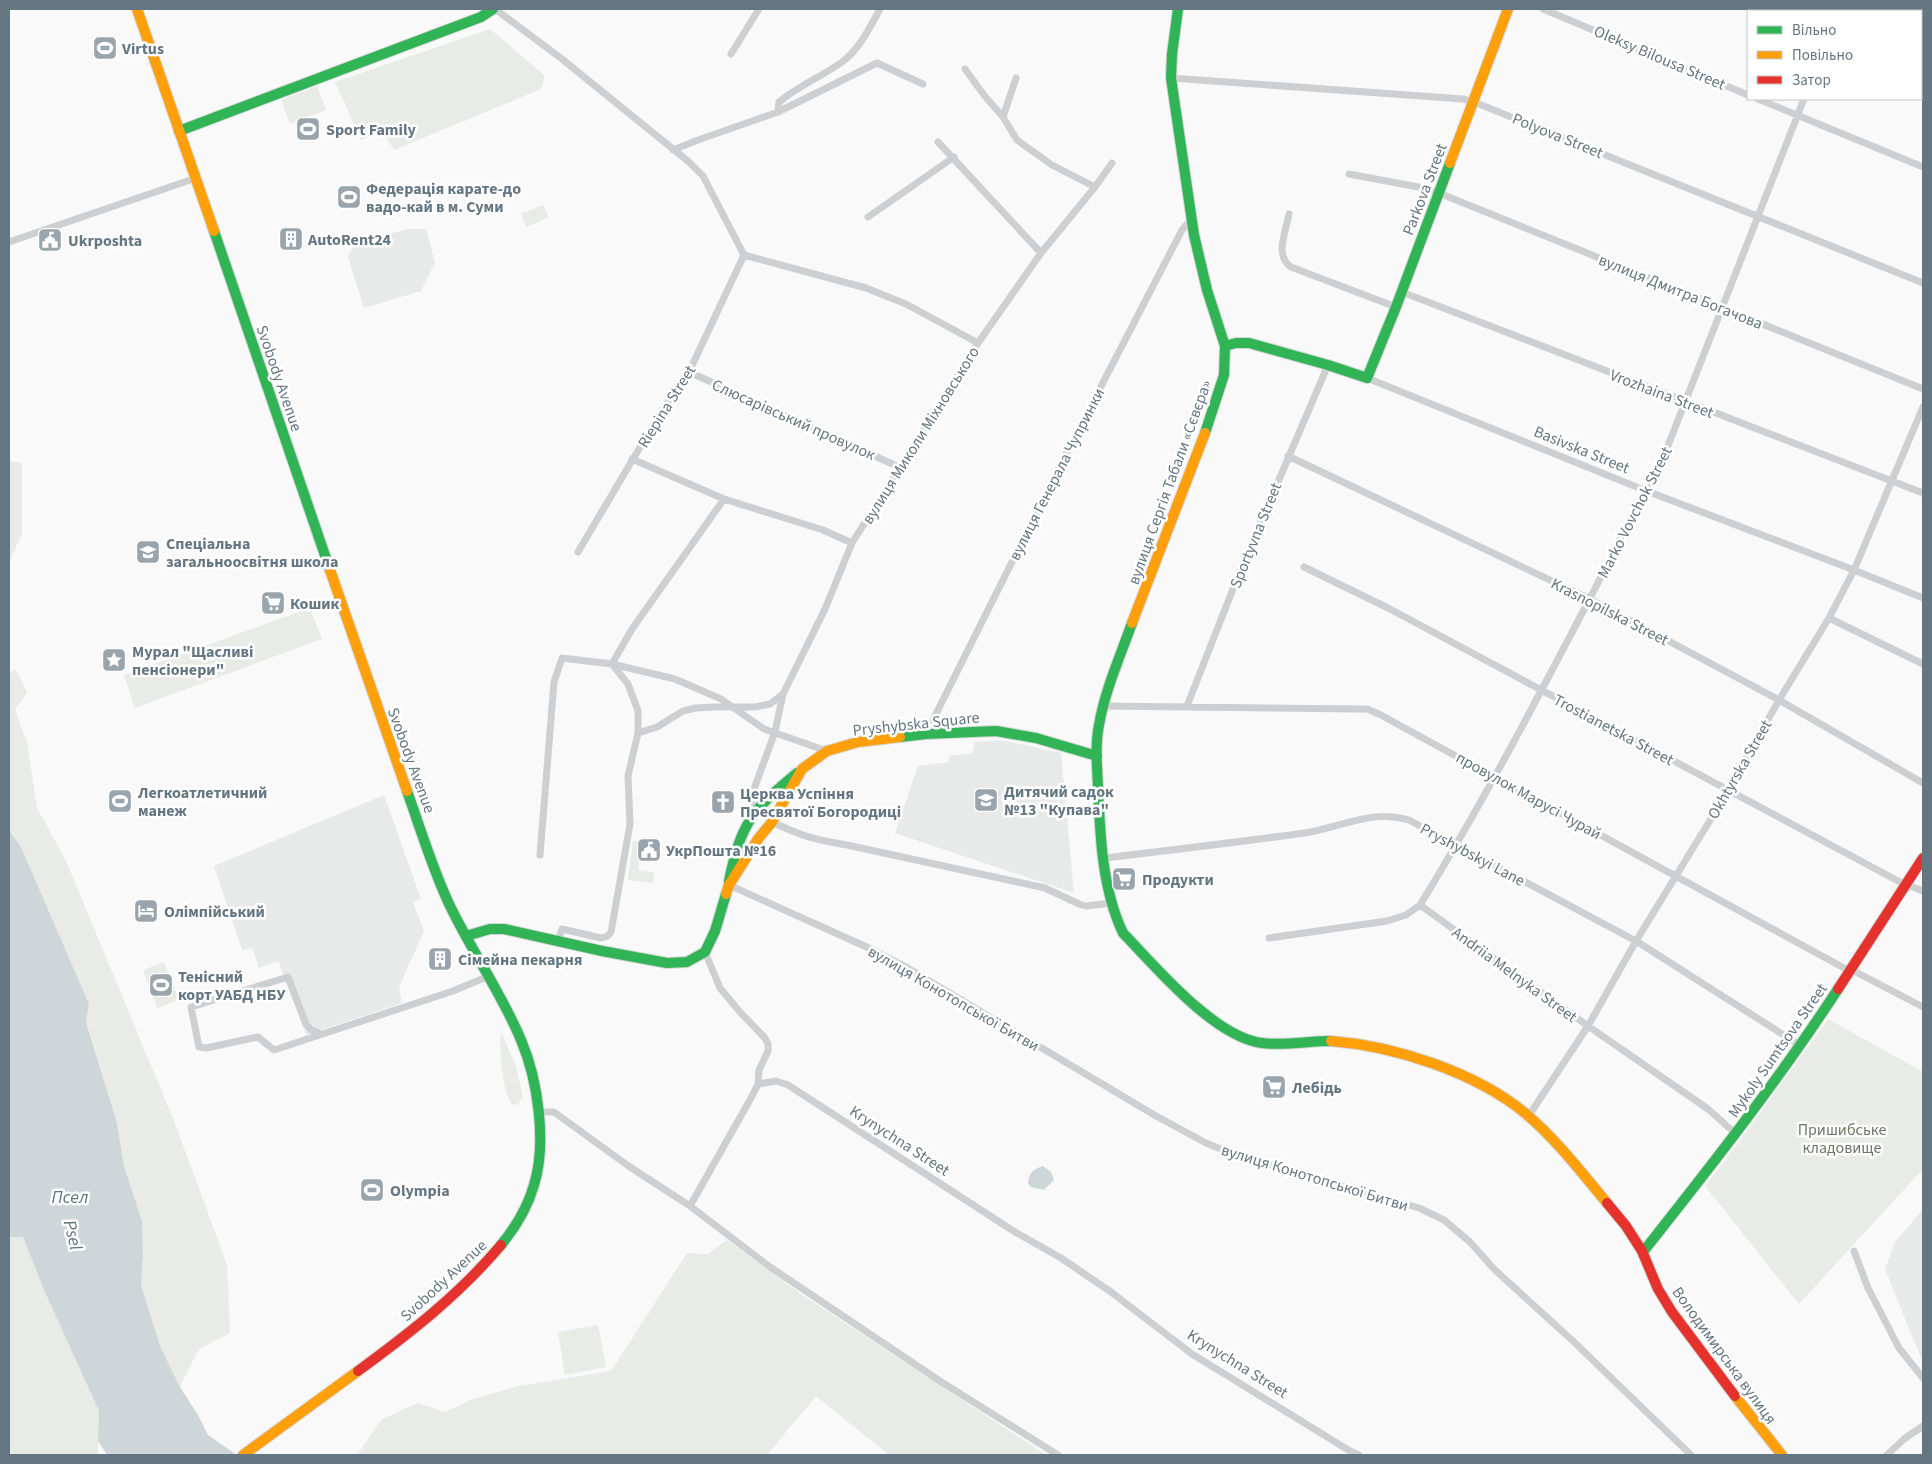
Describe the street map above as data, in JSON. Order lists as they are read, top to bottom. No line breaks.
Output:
{"streets":{"main road":["Parkova Street","Svobody Avenue","Basivska Street","вулиця Сергія Табали «Сєвєра»","Pryshybska Square","Mykoly Sumtsova Street","Володимирська вулиця"],"street":["Oleksy Bilousa Street","Polyova Street","вулиця Дмитра Богачова","Vrozhaina Street","Riepina Street","Слюсарівський провулок","вулиця Миколи Міхновського","вулиця Генерала Чупринки","Marko Vovchok Street","Sportyvna Street","Krasnopilska Street","Trostianetska Street","Okhtyrska Street","провулок Марусі Чурай","Pryshybskyi Lane","Andriia Melnyka Street","вулиця Конотопської Битви","Krynychna Street"]},"crossings":[["Polyova Street","Parkova Street"],["Polyova Street","вулиця Сергія Табали «Сєвєра»"],["Polyova Street","Marko Vovchok Street"],["Parkova Street","вулиця Дмитра Богачова"],["Parkova Street","Vrozhaina Street"],["Parkova Street","Basivska Street"],["вулиця Дмитра Богачова","Marko Vovchok Street"],["Vrozhaina Street","Marko Vovchok Street"],["Vrozhaina Street","Okhtyrska Street"],["Riepina Street","Слюсарівський провулок"],["Слюсарівський провулок","вулиця Миколи Міхновського"],["Basivska Street","вулиця Сергія Табали «Сєвєра»"],["Basivska Street","Marko Vovchok Street"],["Basivska Street","Sportyvna Street"],["Basivska Street","Okhtyrska Street"],["вулиця Генерала Чупринки","вулиця Сергія Табали «Сєвєра»"],["вулиця Генерала Чупринки","Pryshybska Square"],["вулиця Сергія Табали «Сєвєра»","Pryshybska Square"],["вулиця Сергія Табали «Сєвєра»","провулок Марусі Чурай"],["вулиця Сергія Табали «Сєвєра»","Pryshybskyi Lane"],["вулиця Сергія Табали «Сєвєра»","Володимирська вулиця"],["Marko Vovchok Street","Krasnopilska Street"],["Marko Vovchok Street","Trostianetska Street"],["Marko Vovchok Street","провулок Марусі Чурай"],["Marko Vovchok Street","Pryshybskyi Lane"],["Marko Vovchok Street","Andriia Melnyka Street"],["Sportyvna Street","Krasnopilska Street"],["Sportyvna Street","провулок Марусі Чурай"],["Krasnopilska Street","Okhtyrska Street"],["Pryshybska Square","вулиця Конотопської Битви"],["Trostianetska Street","Okhtyrska Street"],["Trostianetska Street","Mykoly Sumtsova Street"],["Okhtyrska Street","провулок Марусі Чурай"],["Okhtyrska Street","Pryshybskyi Lane"],["Okhtyrska Street","Andriia Melnyka Street"],["Okhtyrska Street","Володимирська вулиця"],["провулок Марусі Чурай","Mykoly Sumtsova Street"],["Pryshybskyi Lane","Mykoly Sumtsova Street"],["Andriia Melnyka Street","Mykoly Sumtsova Street"],["Mykoly Sumtsova Street","Володимирська вулиця"]],"water":["Псел","Psel"],"parks":["Пришибське кладовище"],"places":{"sports":["Virtus","Sport Family","Федерація карате-до вадо-кай в м. Суми","Легкоатлетичний манеж","Тенісний корт УАБД НБУ","Olympia"],"building":["AutoRent24","Сімейна пекарня"],"public building":["Ukrposhta","УкрПошта №16"],"school or university":["Спеціальна загальноосвітня школа","Дитячий садок №13 \"Купава\""],"supermarket":["Кошик","Продукти","Лебідь"],"place":["Мурал \"Щасливі пенсіонери\""],"church":["Церква Успіння Пресвятої Богородиці"],"hotel":["Олімпійський"]},"legend":["Вільно","Повільно","Затор"]}
